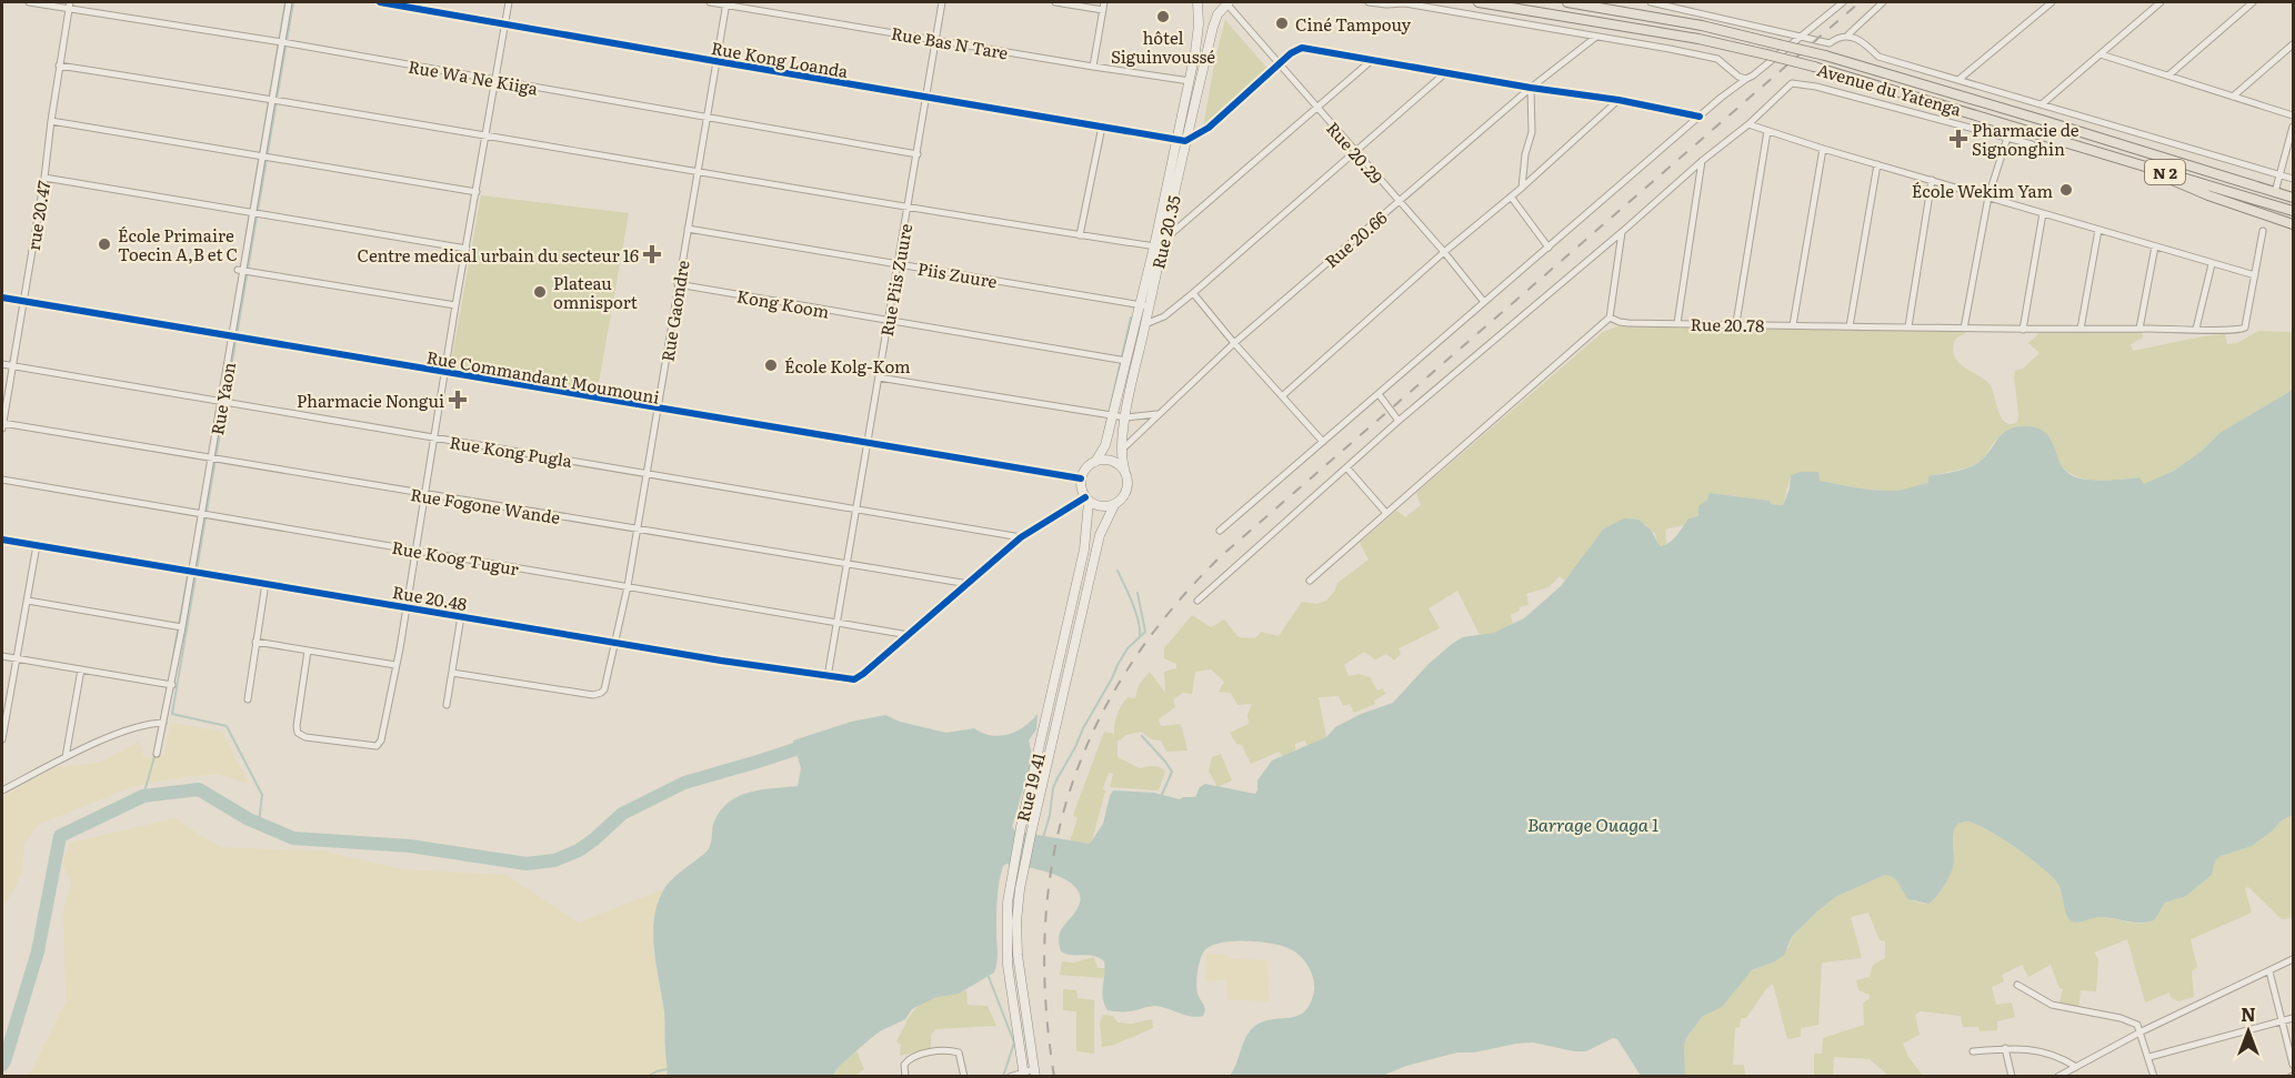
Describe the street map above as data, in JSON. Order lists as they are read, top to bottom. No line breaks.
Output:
{"streets":{"main road":["Avenue du Yatenga","N 2","Rue 20.35","Rue 19.41"],"street":["Rue Bas N Tare","Rue Kong Loanda","Rue Wa Ne Kiiga","Rue 20.29","rue 20.47","Rue 20.66","Piis Zuure","Rue Piis Zuure","Kong Koom","Rue Gaondre","Rue 20.78","Rue Commandant Moumouni","Rue Yaon","Rue Kong Pugla","Rue Fogone Wande","Rue Koog Tugur","Rue 20.48"]},"crossings":[["Rue Bas N Tare","Rue 20.35"],["Rue Bas N Tare","Rue Piis Zuure"],["Rue Bas N Tare","Rue Gaondre"],["Rue Kong Loanda","Rue 20.35"],["Rue Kong Loanda","Rue Piis Zuure"],["Rue Kong Loanda","Rue Gaondre"],["Rue Wa Ne Kiiga","rue 20.47"],["Rue Wa Ne Kiiga","Rue Piis Zuure"],["Rue Wa Ne Kiiga","Rue Gaondre"],["Rue Wa Ne Kiiga","Rue Yaon"],["Rue 20.29","Rue 20.35"],["Rue 20.29","Rue 20.66"],["rue 20.47","Rue Commandant Moumouni"],["rue 20.47","Rue Kong Pugla"],["rue 20.47","Rue Fogone Wande"],["Rue 20.35","Rue 20.66"],["Rue 20.35","Piis Zuure"],["Rue 20.35","Kong Koom"],["Rue 20.35","Rue Commandant Moumouni"],["Rue 20.35","Rue 19.41"],["Piis Zuure","Rue Piis Zuure"],["Piis Zuure","Rue Gaondre"],["Rue Piis Zuure","Kong Koom"],["Rue Piis Zuure","Rue Commandant Moumouni"],["Rue Piis Zuure","Rue Kong Pugla"],["Rue Piis Zuure","Rue Fogone Wande"],["Rue Piis Zuure","Rue Koog Tugur"],["Rue Piis Zuure","Rue 20.48"],["Kong Koom","Rue Gaondre"],["Rue Gaondre","Rue Commandant Moumouni"],["Rue Gaondre","Rue Kong Pugla"],["Rue Gaondre","Rue Fogone Wande"],["Rue Gaondre","Rue Koog Tugur"],["Rue Gaondre","Rue 20.48"],["Rue Commandant Moumouni","Rue Yaon"],["Rue Commandant Moumouni","Rue 19.41"],["Rue Yaon","Rue Kong Pugla"],["Rue Yaon","Rue Fogone Wande"],["Rue Yaon","Rue Koog Tugur"],["Rue Yaon","Rue 20.48"],["Rue Koog Tugur","Rue 20.48"]],"water":["Barrage Ouaga 1"],"places":{"other":["hôtel Siguinvoussé","Ciné Tampouy","École Wekim Yam","École Primaire Toecin A,B et C","Plateau omnisport","École Kolg-Kom"],"health":["Pharmacie de Signonghin","Centre medical urbain du secteur 16","Pharmacie Nongui"]},"north":"top"}
